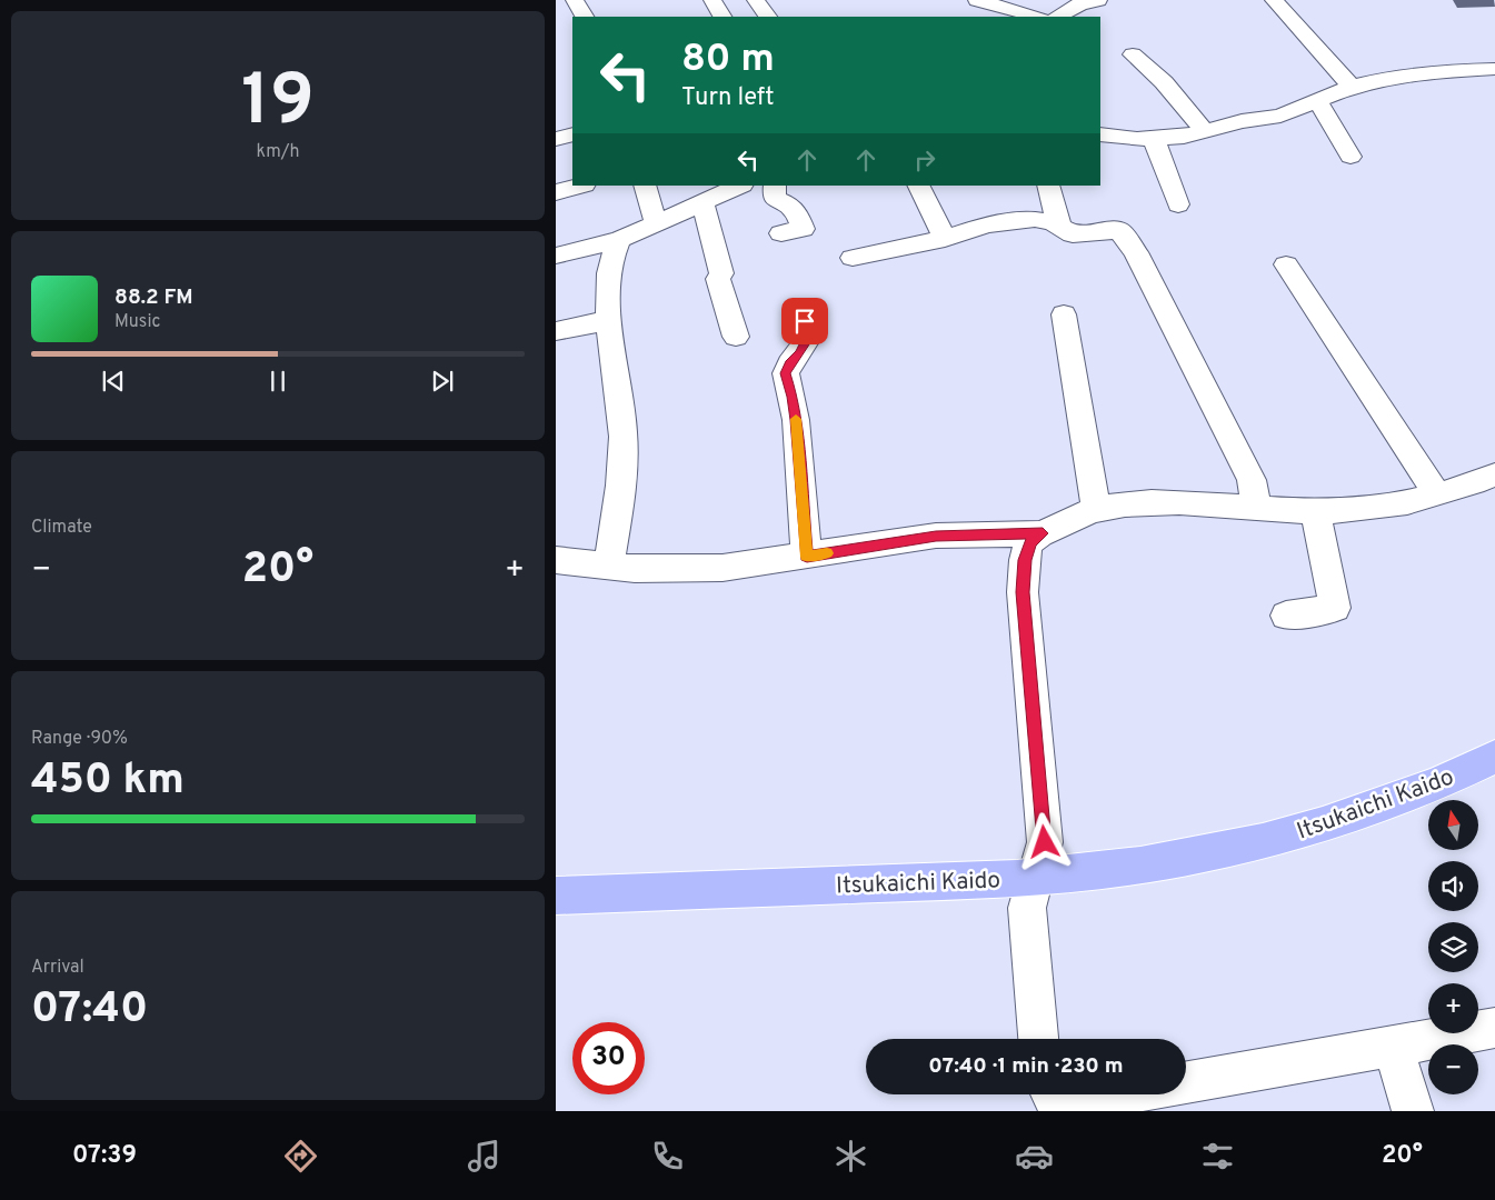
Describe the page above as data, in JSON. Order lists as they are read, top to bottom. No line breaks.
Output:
{"streets":{"main road":["Itsukaichi Kaido"]},"north":"top","page":{"tile":[["19","km/h"],"Climate",["Range · 90%","450 km"],["Arrival","07:40"]],"turn":["80 m","Turn left"],"song":["88.2 FM","Music"],"heat":["−","20°","+"],"map_buttons":["+","−"],"limit":"30","trip":"07:40 · 1 min · 230 m","tabs":["07:39","20°"]}}
